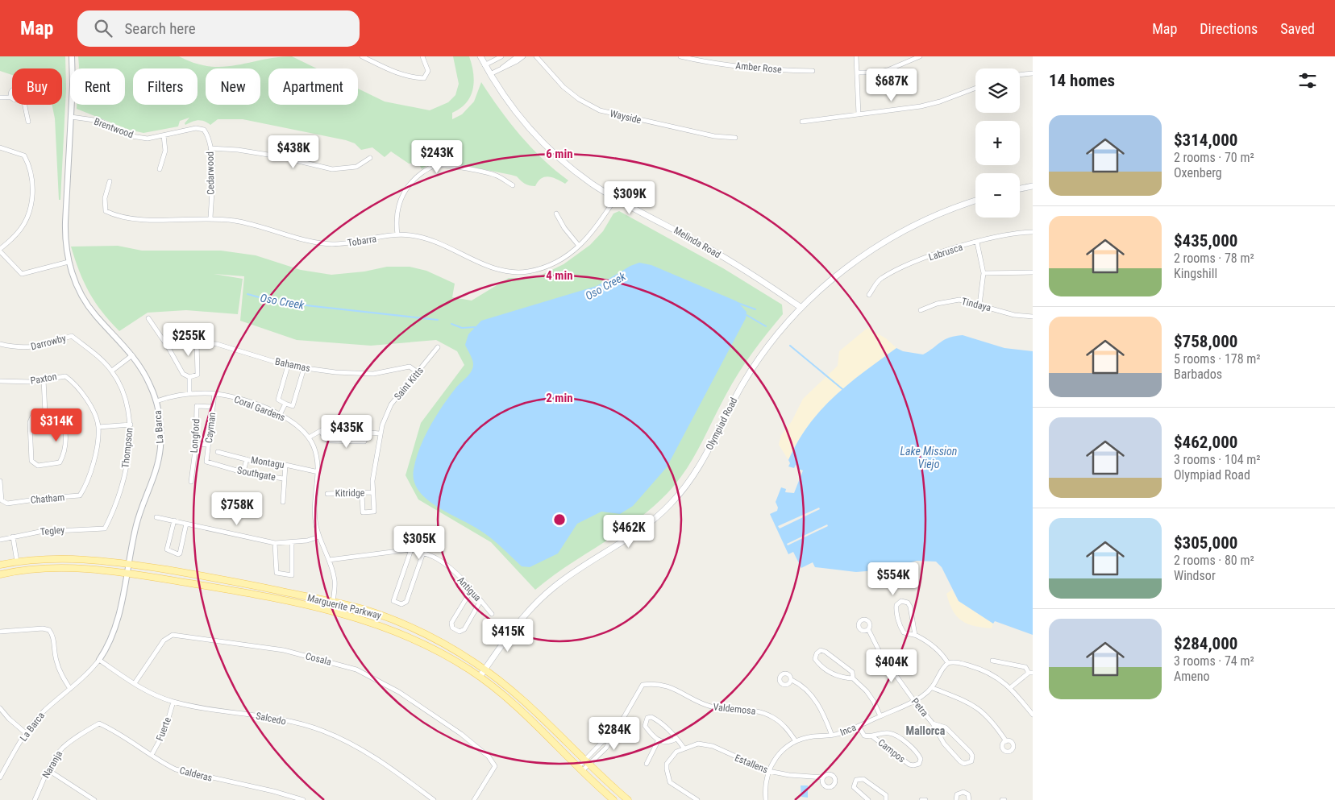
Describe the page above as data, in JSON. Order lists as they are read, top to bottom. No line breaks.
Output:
{"streets":{"main road":["Melinda Road","Olympiad Road","Marguerite Parkway"],"street":["Amber Rose","Wayside","Brentwood","Cedarwood","Tobarra","Labrusca","Tindaya","Darrowby","Bahamas","Paxton","Saint Kitts","Coral Gardens","La Barca","Cayman","Longford","Thompson","Montagu","Southgate","Kitridge","Chatham","Tegley","Antigua","Cosala","Petra","Valdemosa","Salcedo","Fuerte","Inca","Campos","Estallens","Naranja","Calderas"]},"crossings":[["Brentwood","Cedarwood"],["Brentwood","La Barca"],["Cedarwood","Tobarra"],["Tobarra","Melinda Road"],["Melinda Road","Olympiad Road"],["Darrowby","Thompson"],["Bahamas","Saint Kitts"],["Paxton","Chatham"],["Saint Kitts","Kitridge"],["Coral Gardens","La Barca"],["Coral Gardens","Cayman"],["Coral Gardens","Montagu"],["Coral Gardens","Antigua"],["Coral Gardens","Marguerite Parkway"],["Olympiad Road","Marguerite Parkway"],["La Barca","Marguerite Parkway"],["La Barca","Salcedo"],["Cayman","Longford"],["Cayman","Southgate"],["Thompson","Tegley"],["Cosala","Salcedo"],["Petra","Inca"],["Valdemosa","Inca"],["Salcedo","Fuerte"],["Fuerte","Calderas"],["Inca","Campos"],["Inca","Estallens"],["Naranja","Calderas"]],"districts":["Mallorca"],"water":["Oso Creek","Lake Mission Viejo"],"page":{"header":"Map","search":"Search here","nav":["Map","Directions","Saved"],"heading":"14 homes","map_buttons":["+","−"],"price":["$687K","$438K","$243K","$309K","$255K","$314K","$435K","$758K","$462K","$305K","$554K","$415K","$404K","$284K"],"chip":["Buy","Rent","Filters","New","Apartment"],"list":[{"name":"$314,000","note":"2 rooms · 70 m² · Oxenberg"},{"name":"$435,000","note":"2 rooms · 78 m² · Kingshill"},{"name":"$758,000","note":"5 rooms · 178 m² · Barbados"},{"name":"$462,000","note":"3 rooms · 104 m² · Olympiad Road"},{"name":"$305,000","note":"2 rooms · 80 m² · Windsor"},{"name":"$284,000","note":"3 rooms · 74 m² · Ameno"}]},"rings":["6 min","4 min","2 min"]}
